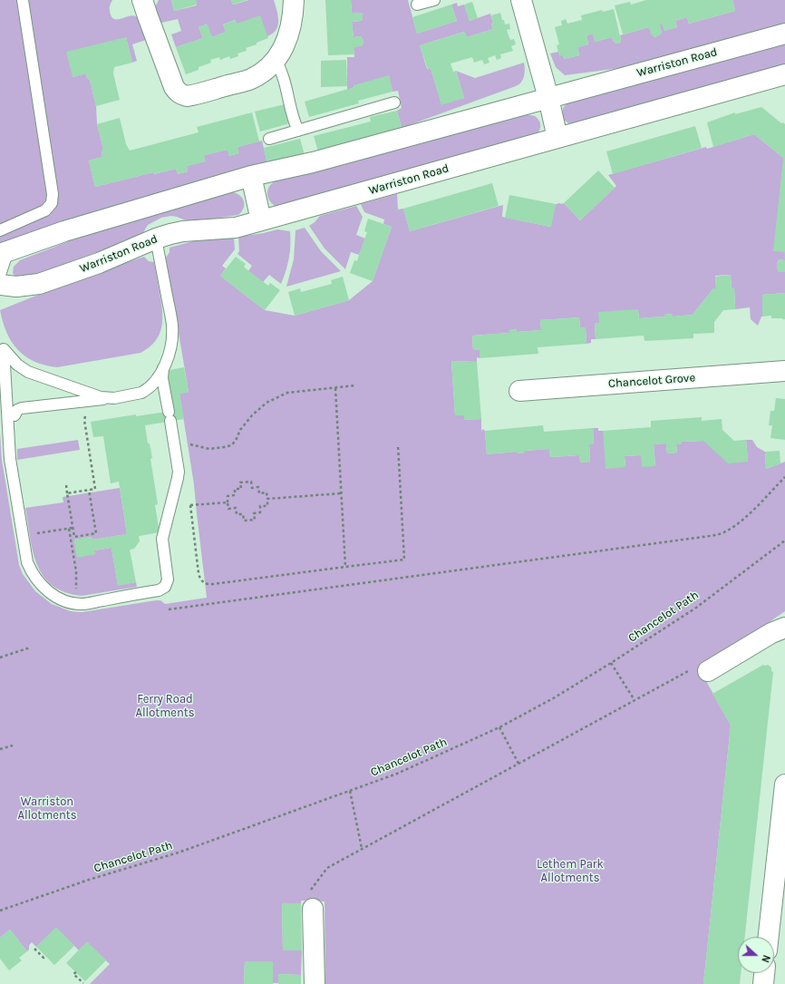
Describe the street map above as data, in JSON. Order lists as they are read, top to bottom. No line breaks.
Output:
{"streets":{"street":["Warriston Road","Chancelot Grove"],"path":["Chancelot Path"]},"parks":["Ferry Road Allotments","Warriston Allotments","Lethem Park Allotments"],"north":"right"}
